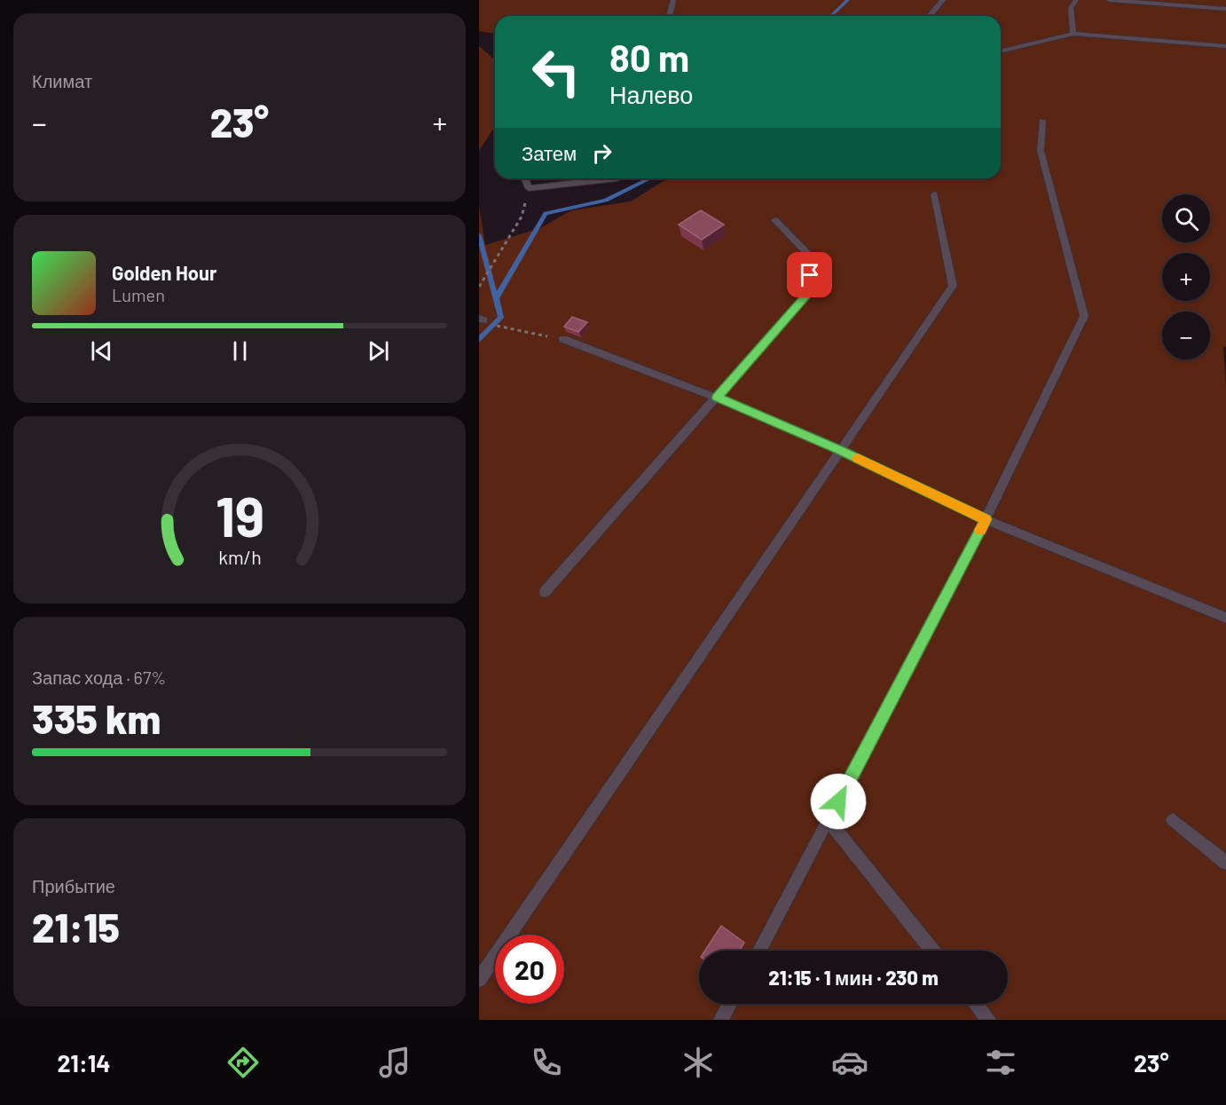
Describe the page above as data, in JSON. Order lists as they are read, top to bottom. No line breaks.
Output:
{"page":{"tile":["Климат",["Запас хода · 67%","335 km"],["Прибытие","21:15"]],"turn":["80 m","Налево"],"heat":["−","23°","+"],"then":"Затем","map_buttons":["+","−"],"song":["Golden Hour","Lumen"],"limit":"20","trip":"21:15 · 1 мин · 230 m","tabs":["21:14","23°"],"gauge":["19","km/h"]}}
